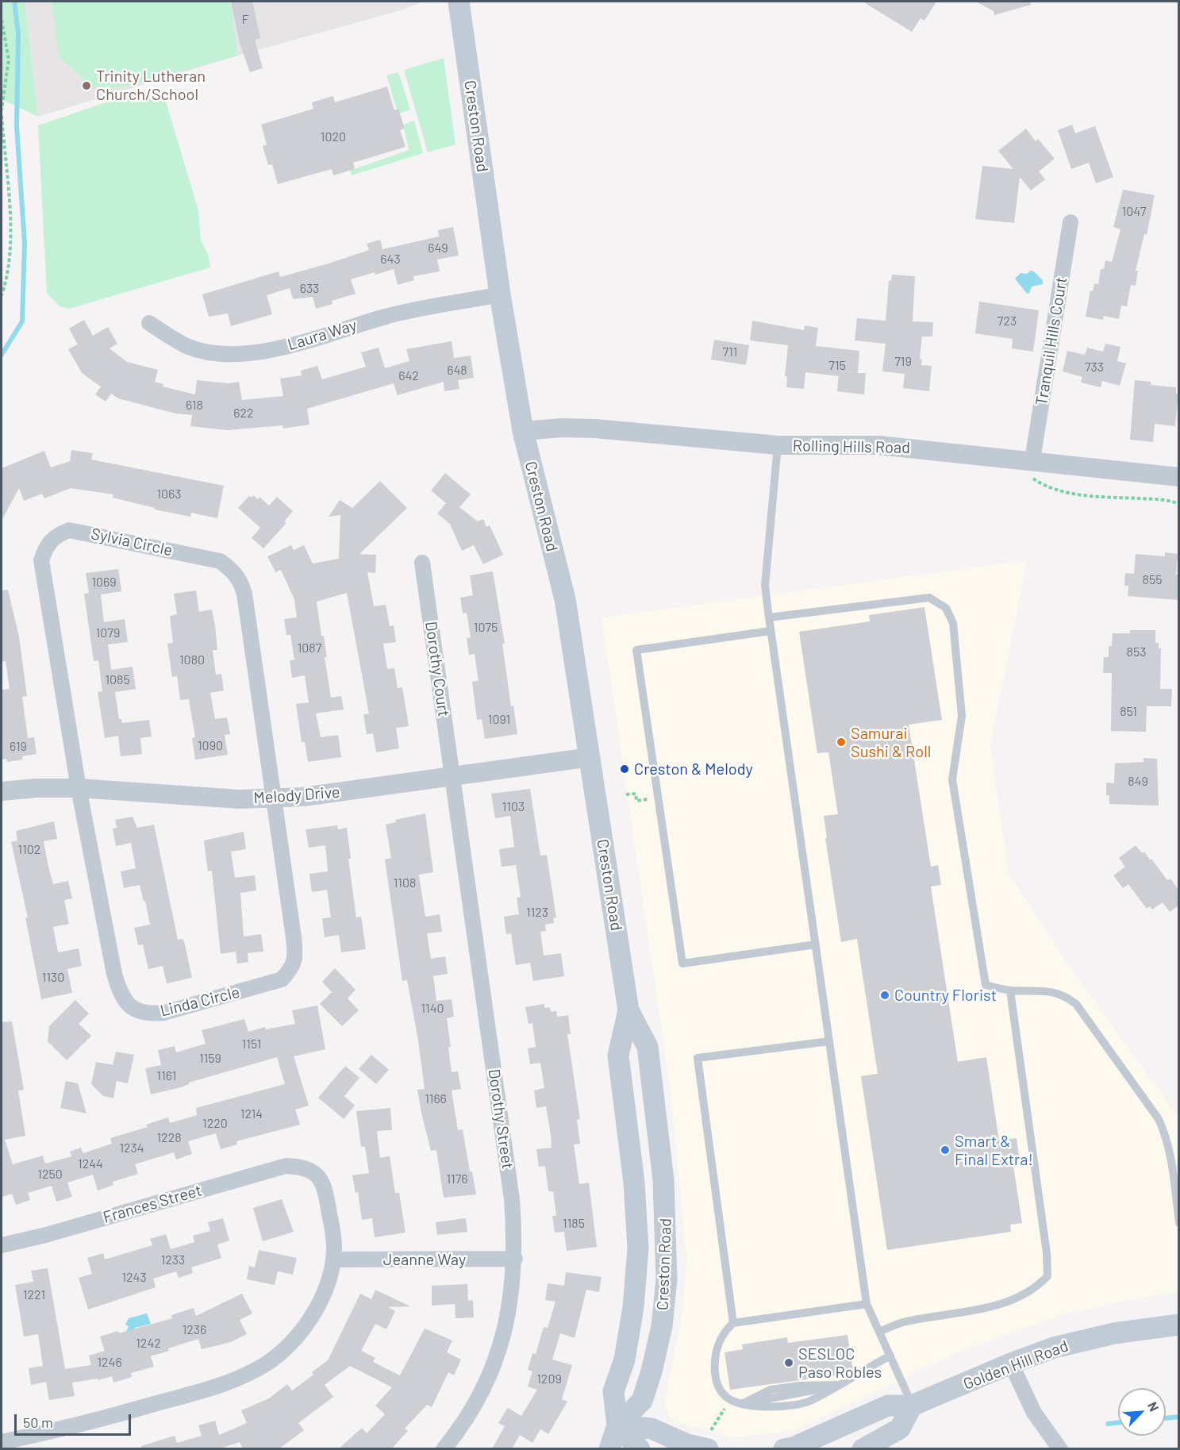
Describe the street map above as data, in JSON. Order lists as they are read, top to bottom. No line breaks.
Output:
{"streets":{"main road":["Creston Road","Golden Hill Road"],"street":["Laura Way","Tranquil Hills Court","Rolling Hills Road","Sylvia Circle","Dorothy Court","Melody Drive","Linda Circle","Dorothy Street","Frances Street","Jeanne Way"]},"crossings":[["Creston Road","Laura Way"],["Creston Road","Rolling Hills Road"],["Creston Road","Melody Drive"],["Tranquil Hills Court","Rolling Hills Road"],["Sylvia Circle","Melody Drive"],["Sylvia Circle","Linda Circle"],["Dorothy Court","Melody Drive"],["Dorothy Court","Dorothy Street"],["Melody Drive","Linda Circle"],["Melody Drive","Dorothy Street"],["Dorothy Street","Jeanne Way"],["Frances Street","Jeanne Way"]],"places":["Trinity Lutheran Church/School","Samurai Sushi & Roll","Creston & Melody","Country Florist","Smart & Final Extra!","SESLOC Paso Robles"],"house_numbers":["F","1020","1047","649","643","633","723","711","719","715","733","648","642","618","622","1063","855","1069","1075","1079","1087","853","1080","1085","851","1091","1090","619","849","1103","1102","1108","1123","1130","1140","1151","1159","1161","1166","1214","1220","1228","1234","1244","1250","1176","1185","1233","1243","1221","1236","1242","1246","1209"],"scale_bar":"50 m","north":"top right"}
